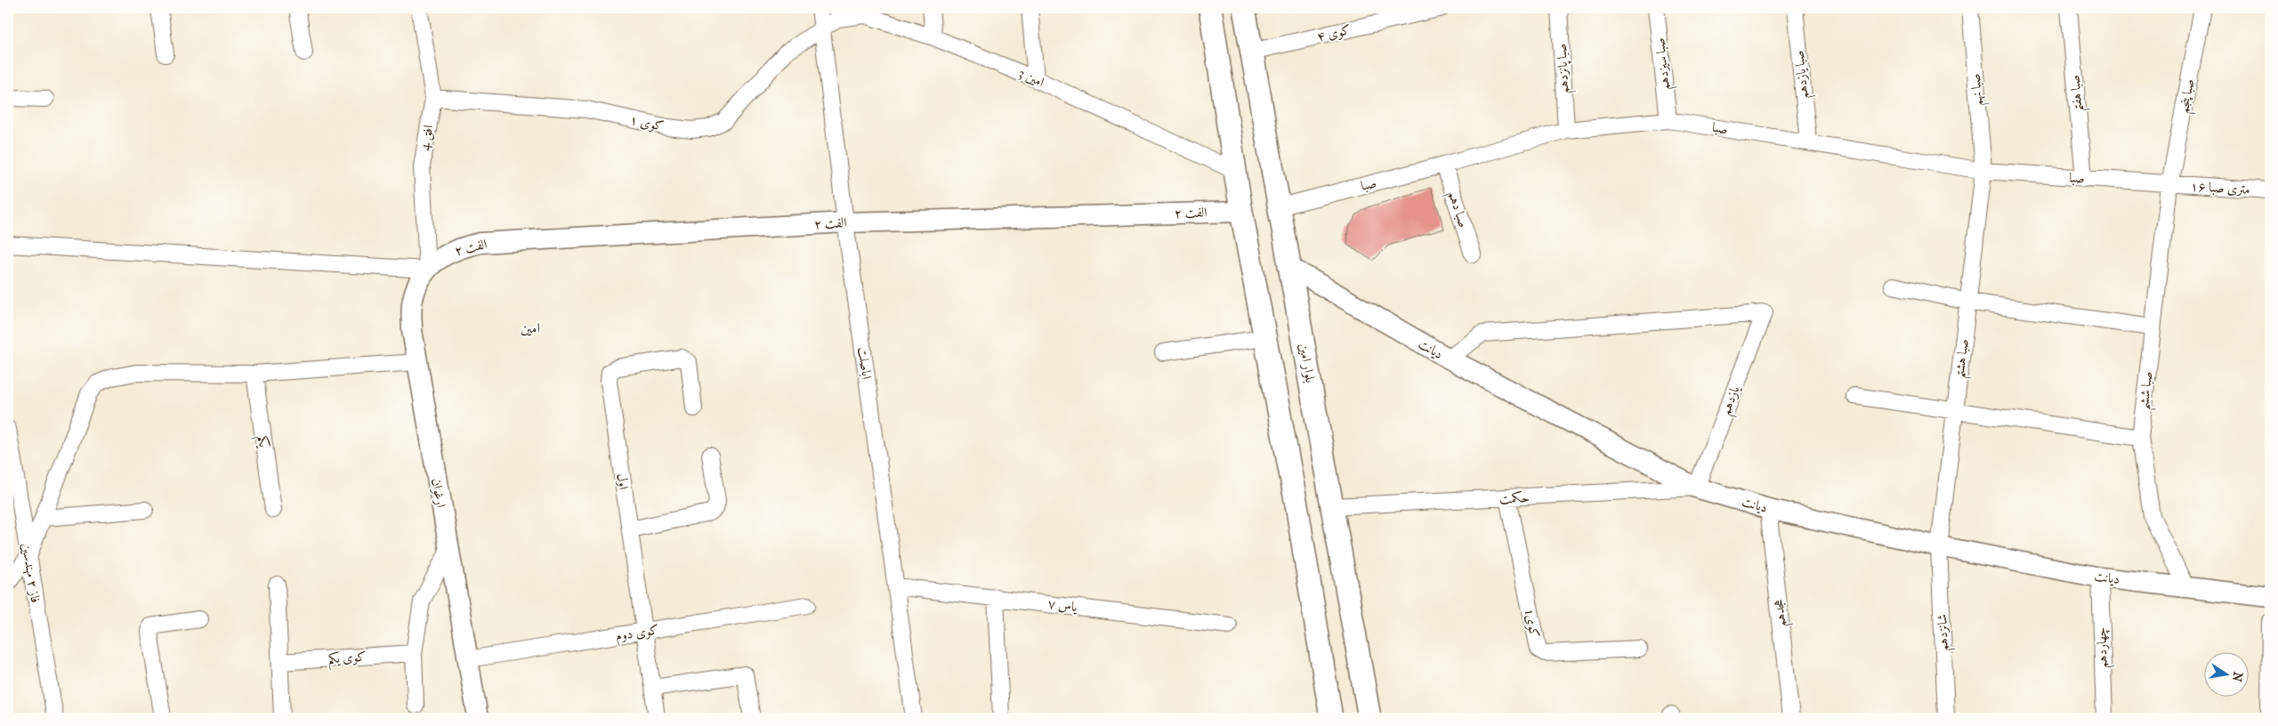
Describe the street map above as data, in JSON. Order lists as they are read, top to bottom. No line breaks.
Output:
{"streets":{"main road":["بلوار امین"],"street":["کوی ۴","صبا سیزدهم","صبا پانزدهم","صبا یازدهم","امین 3","صبا نهم","صبا هفتم","صبا پنجم","کوی ۱","صبا","افق 4","۱۶ متری صبا","صبا دهم","الفت ۲","دیانت","صبا هشتم","اباصلت","صبا ششم","یازدهم","یکم","اول","ارغوان","حکمت","فاز ۲ مهندسین","یاس ۷","هجدهم","کوی1","کوی دوم","شانزدهم","چهاردهم","کوی یکم"]},"crossings":[["کوی ۴","بلوار امین"],["صبا سیزدهم","صبا"],["صبا پانزدهم","صبا"],["صبا یازدهم","صبا"],["امین 3","کوی ۱"],["امین 3","اباصلت"],["صبا نهم","صبا"],["صبا نهم","صبا هشتم"],["صبا هفتم","صبا"],["صبا پنجم","صبا"],["صبا پنجم","۱۶ متری صبا"],["صبا پنجم","صبا ششم"],["کوی ۱","افق 4"],["کوی ۱","اباصلت"],["صبا","۱۶ متری صبا"],["صبا","صبا دهم"],["صبا","صبا هشتم"],["صبا","بلوار امین"],["صبا","صبا ششم"],["افق 4","الفت ۲"],["افق 4","ارغوان"],["۱۶ متری صبا","صبا ششم"],["الفت ۲","اباصلت"],["الفت ۲","ارغوان"],["دیانت","صبا هشتم"],["دیانت","بلوار امین"],["دیانت","صبا ششم"],["دیانت","یازدهم"],["دیانت","حکمت"],["دیانت","هجدهم"],["دیانت","شانزدهم"],["دیانت","چهاردهم"],["صبا هشتم","شانزدهم"],["اباصلت","یاس ۷"],["بلوار امین","حکمت"],["یازدهم","حکمت"],["اول","کوی دوم"],["ارغوان","کوی دوم"],["حکمت","کوی1"]],"districts":["امین"],"north":"right"}
